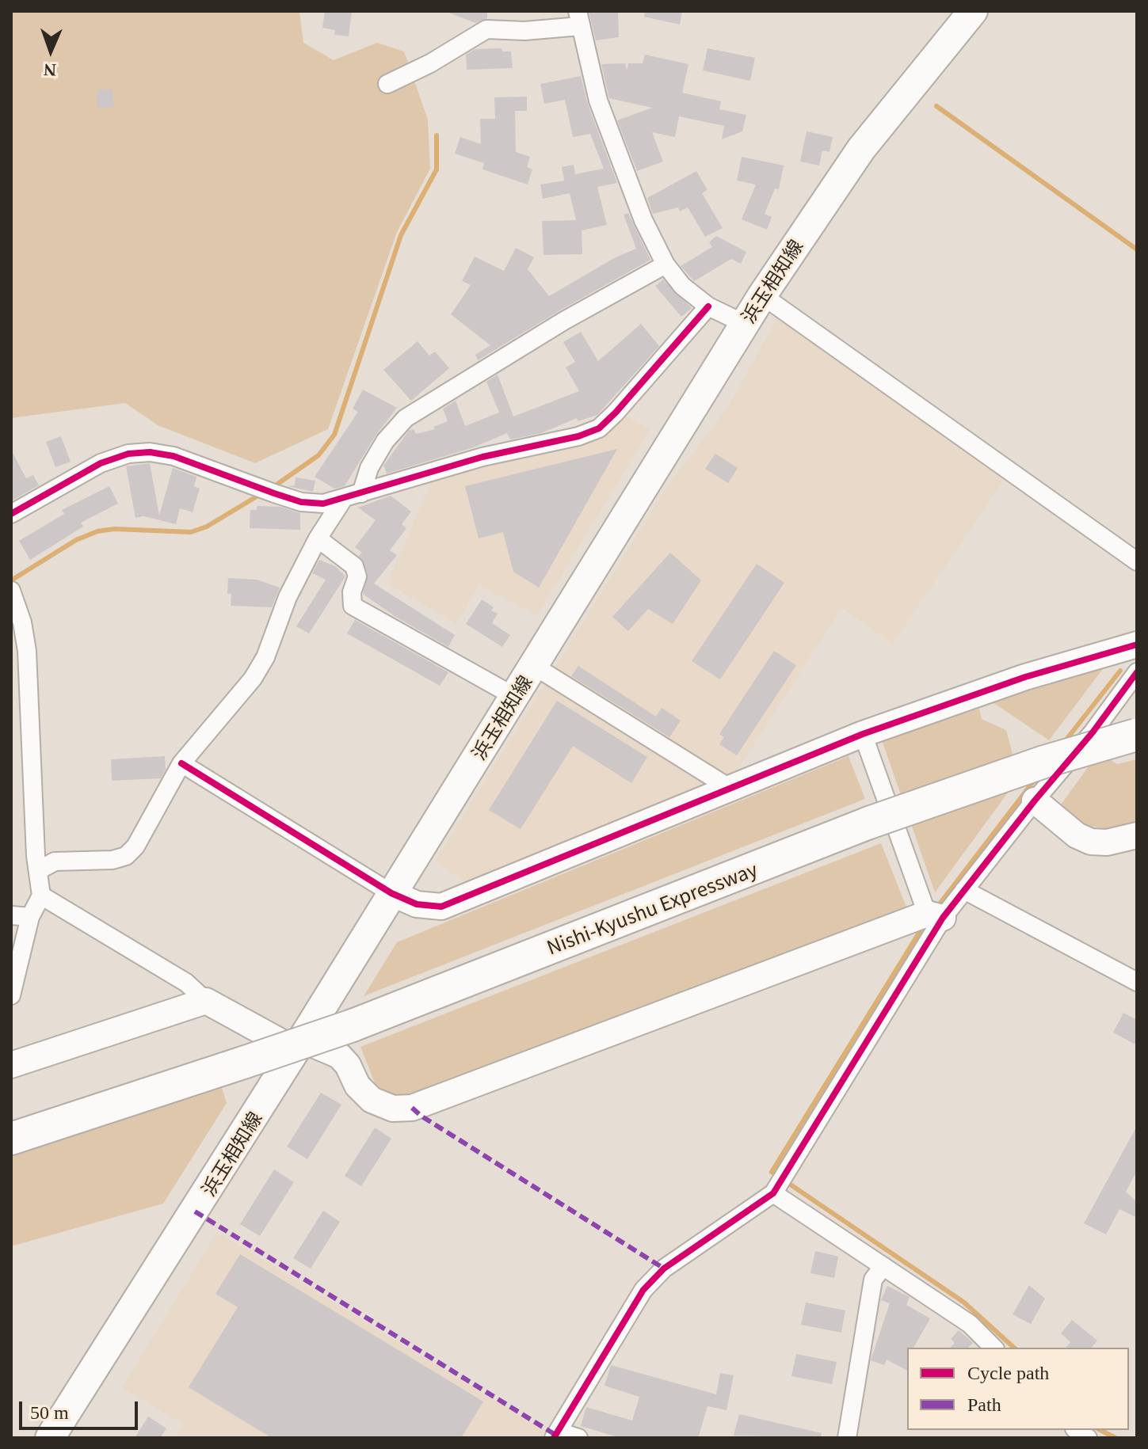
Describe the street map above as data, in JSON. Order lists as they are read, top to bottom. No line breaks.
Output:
{"streets":{"highway":["Nishi-Kyushu Expressway"],"main road":["浜玉相知線"]},"legend":["Cycle path","Path"],"scale_bar":"50 m","north":"bottom"}
